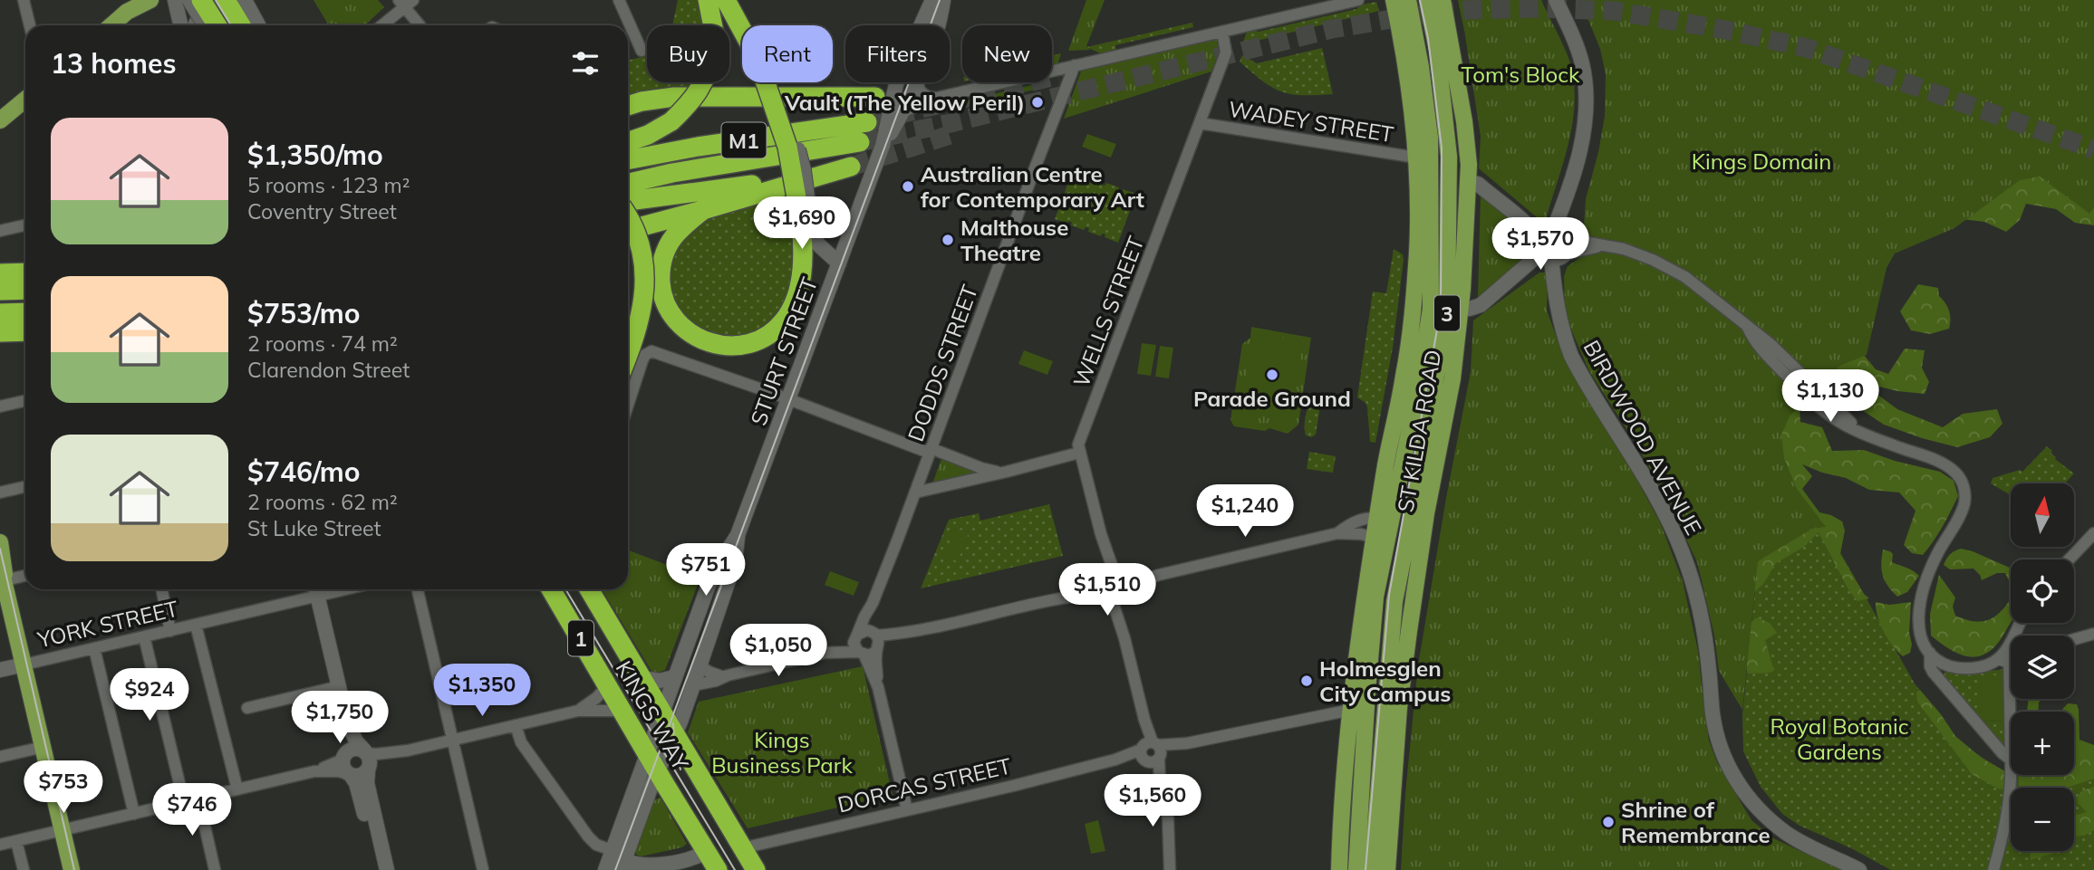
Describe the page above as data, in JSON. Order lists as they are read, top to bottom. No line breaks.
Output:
{"streets":{"highway":["M1","1","KINGS WAY"],"main road":["3","ST KILDA ROAD"],"street":["WADEY STREET","WELLS STREET","STURT STREET","DODDS STREET","BIRDWOOD AVENUE","YORK STREET","DORCAS STREET"]},"crossings":[["WADEY STREET","WELLS STREET"],["WADEY STREET","ST KILDA ROAD"],["WELLS STREET","DORCAS STREET"],["STURT STREET","KINGS WAY"],["DODDS STREET","DORCAS STREET"],["ST KILDA ROAD","DORCAS STREET"],["KINGS WAY","DORCAS STREET"]],"parks":["Tom's Block","Kings Domain","Royal Botanic Gardens","Kings Business Park"],"places":["Vault (The Yellow Peril)","Australian Centre for Contemporary Art","Malthouse Theatre","Parade Ground","Holmesglen City Campus","Shrine of Remembrance"],"north":"top","page":{"chip":["Buy","Rent","Filters","New"],"heading":"13 homes","list":[{"name":"$1,350/mo","note":"5 rooms · 123 m² · Coventry Street"},{"name":"$753/mo","note":"2 rooms · 74 m² · Clarendon Street"},{"name":"$746/mo","note":"2 rooms · 62 m² · St Luke Street"}],"price":["$1,690","$1,570","$1,130","$1,240","$751","$1,510","$1,050","$1,350","$924","$1,750","$753","$1,560","$746"],"map_buttons":["+","−"]}}
